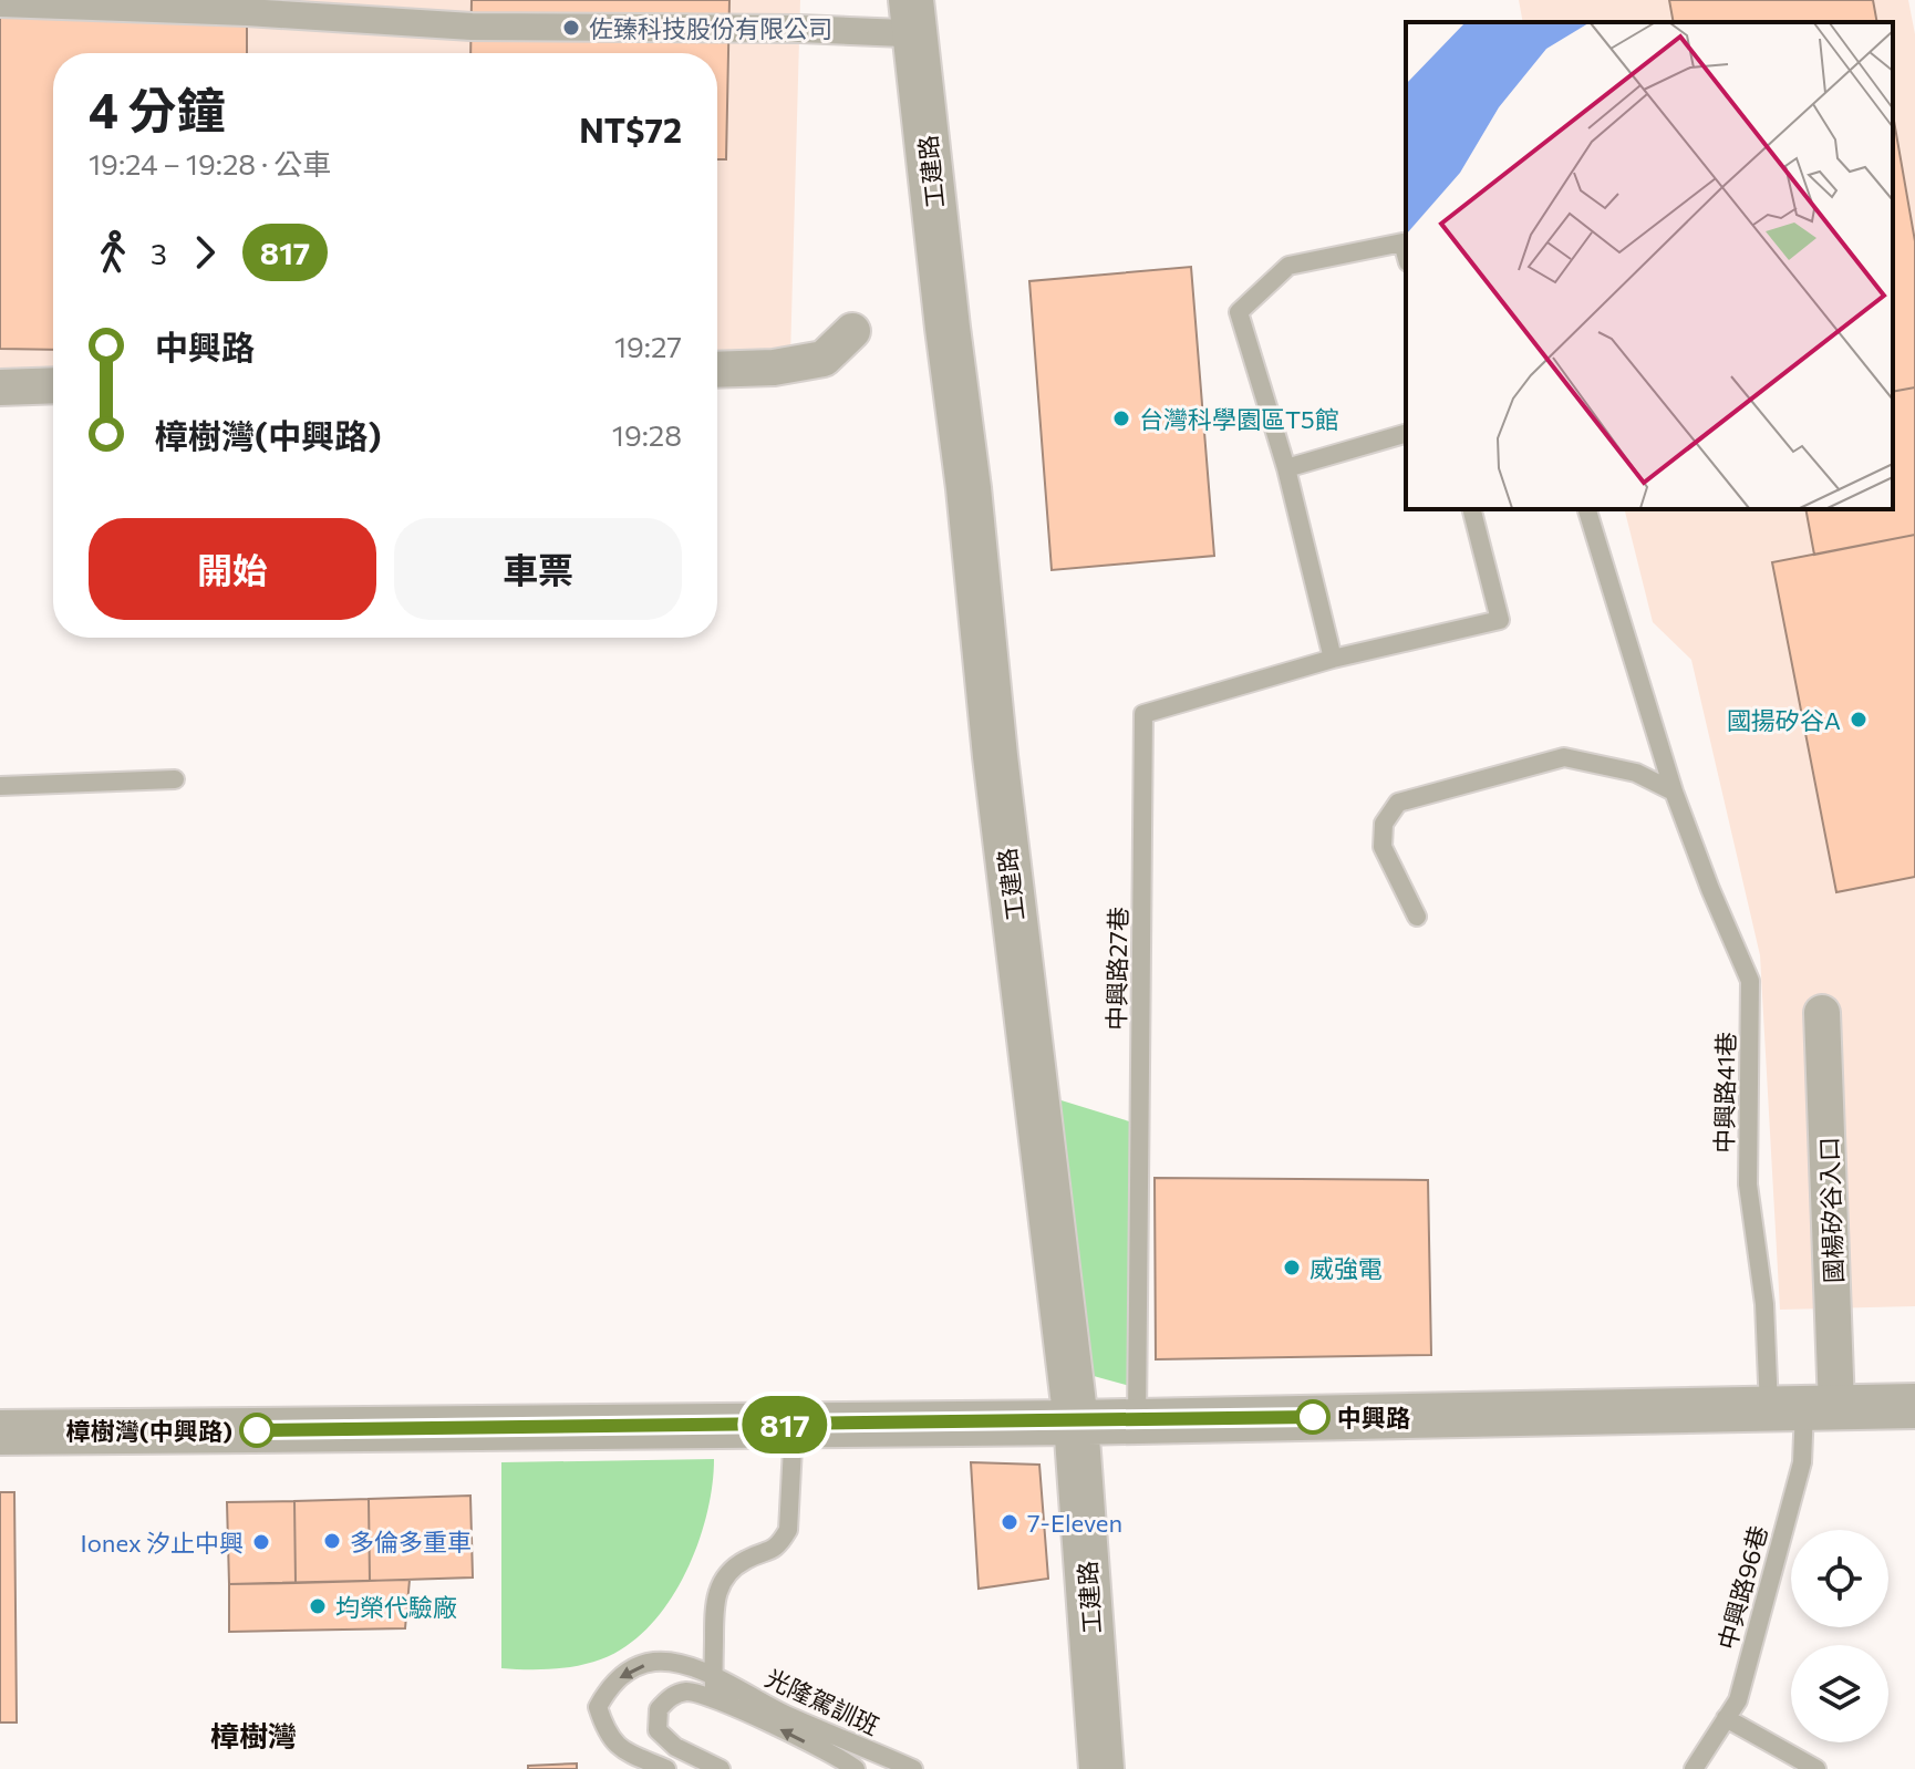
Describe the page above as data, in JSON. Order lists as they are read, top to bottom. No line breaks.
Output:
{"streets":{"street":["工建路","國楊矽谷入口"],"lane":["中興路27巷","中興路41巷","中興路96巷","光隆駕訓班"]},"crossings":[["中興路41巷","國楊矽谷入口"],["中興路41巷","中興路96巷"],["國楊矽谷入口","中興路96巷"]],"districts":["樟樹灣"],"places":["佐臻科技股份有限公司","台灣科學園區T5館","國揚矽谷A","威強電","中興路","樟樹灣(中興路)","7-Eleven","多倫多重車","Ionex 汐止中興","均榮代驗廠"],"lines":["bus line 817"],"page":{"on_map":"817","heading":["4 分鐘","19:24 – 19:28 · 公車","NT$72"],"legs":["3","817"],"list":[{"name":"中興路","value":"19:27"},{"name":"樟樹灣(中興路)","value":"19:28"}],"buttons":["開始","車票"]}}
